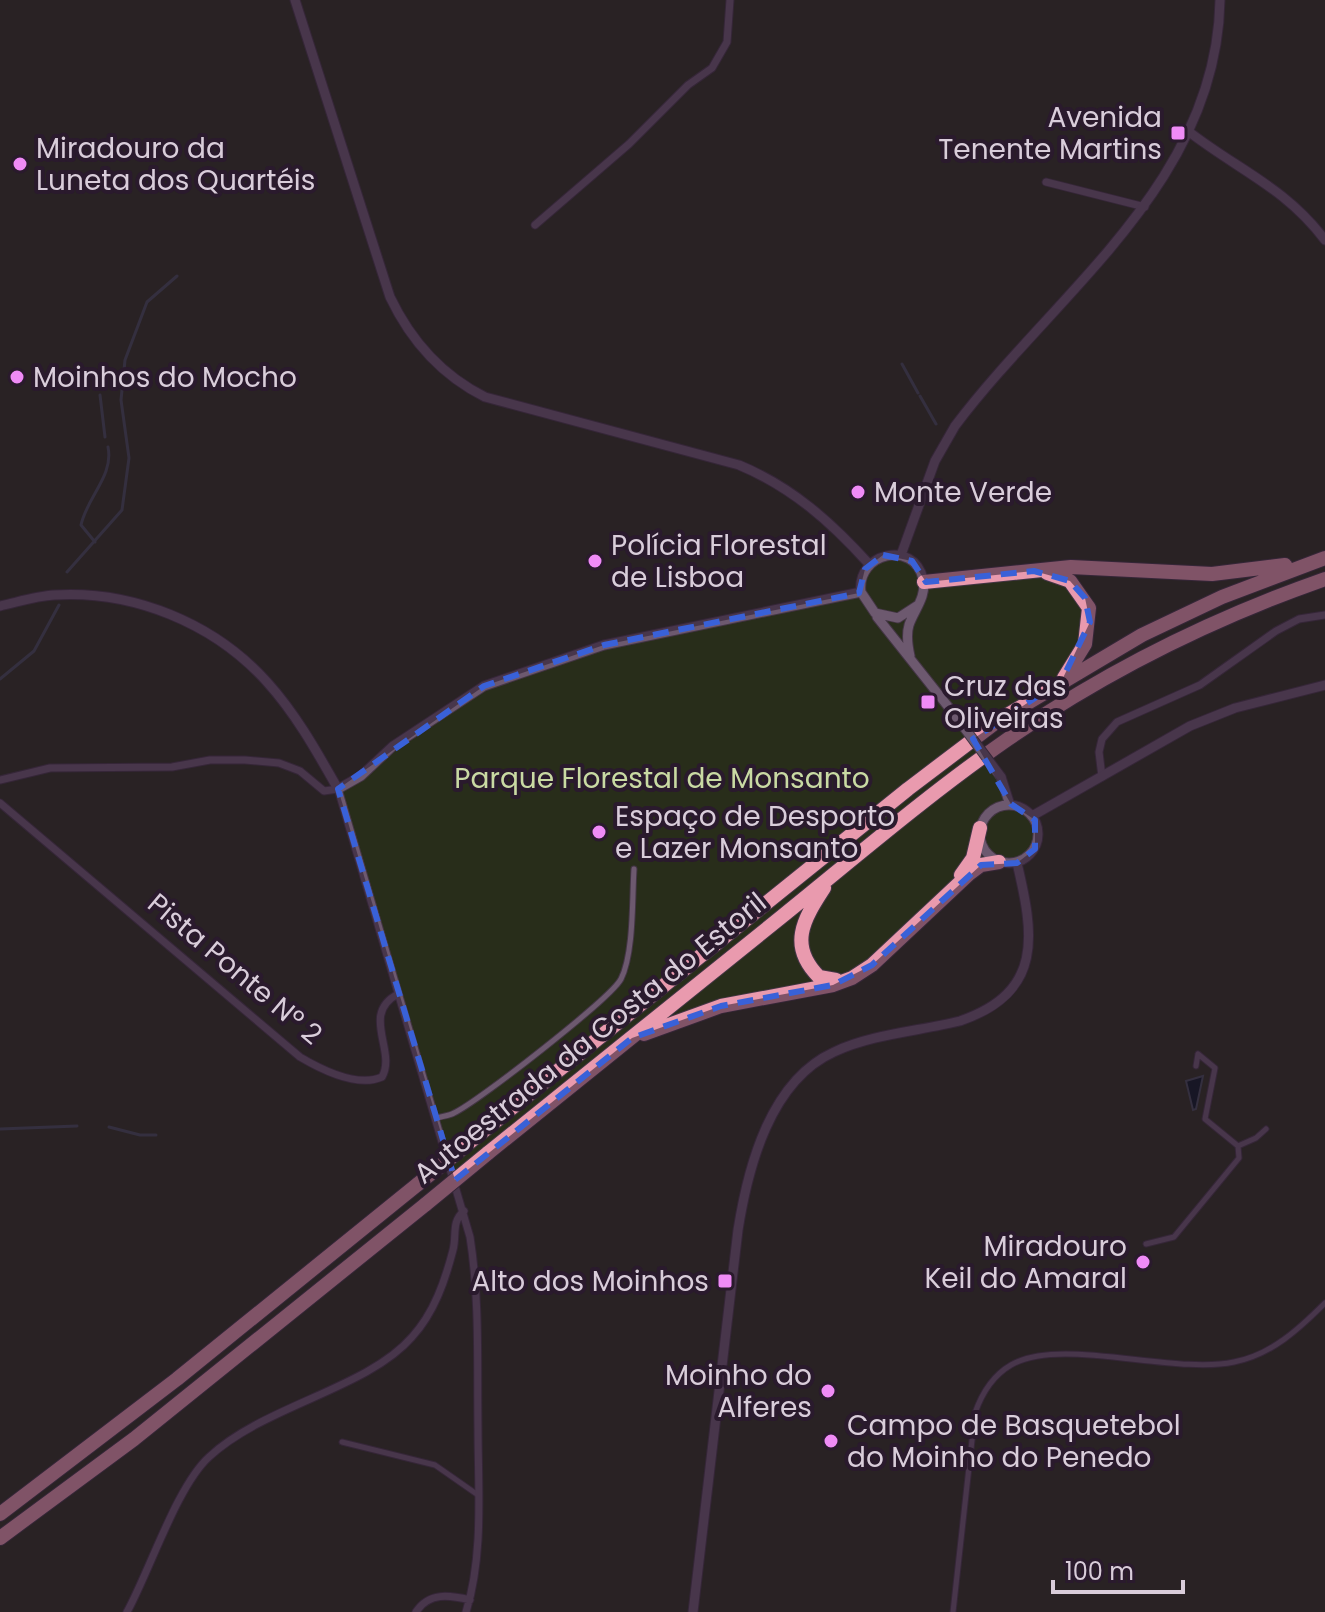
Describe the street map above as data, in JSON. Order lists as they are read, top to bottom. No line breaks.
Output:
{"streets":{"highway":["Autoestrada da Costa do Estoril"],"street":["Pista Ponte Nº 2"]},"parks":["Parque Florestal de Monsanto"],"places":{"transit":["Avenida Tenente Martins","Cruz das Oliveiras","Alto dos Moinhos"],"other":["Miradouro da Luneta dos Quartéis","Moinhos do Mocho","Monte Verde","Polícia Florestal de Lisboa","Espaço de Desporto e Lazer Monsanto","Miradouro Keil do Amaral","Moinho do Alferes","Campo de Basquetebol do Moinho do Penedo"]},"scale_bar":"100 m"}
